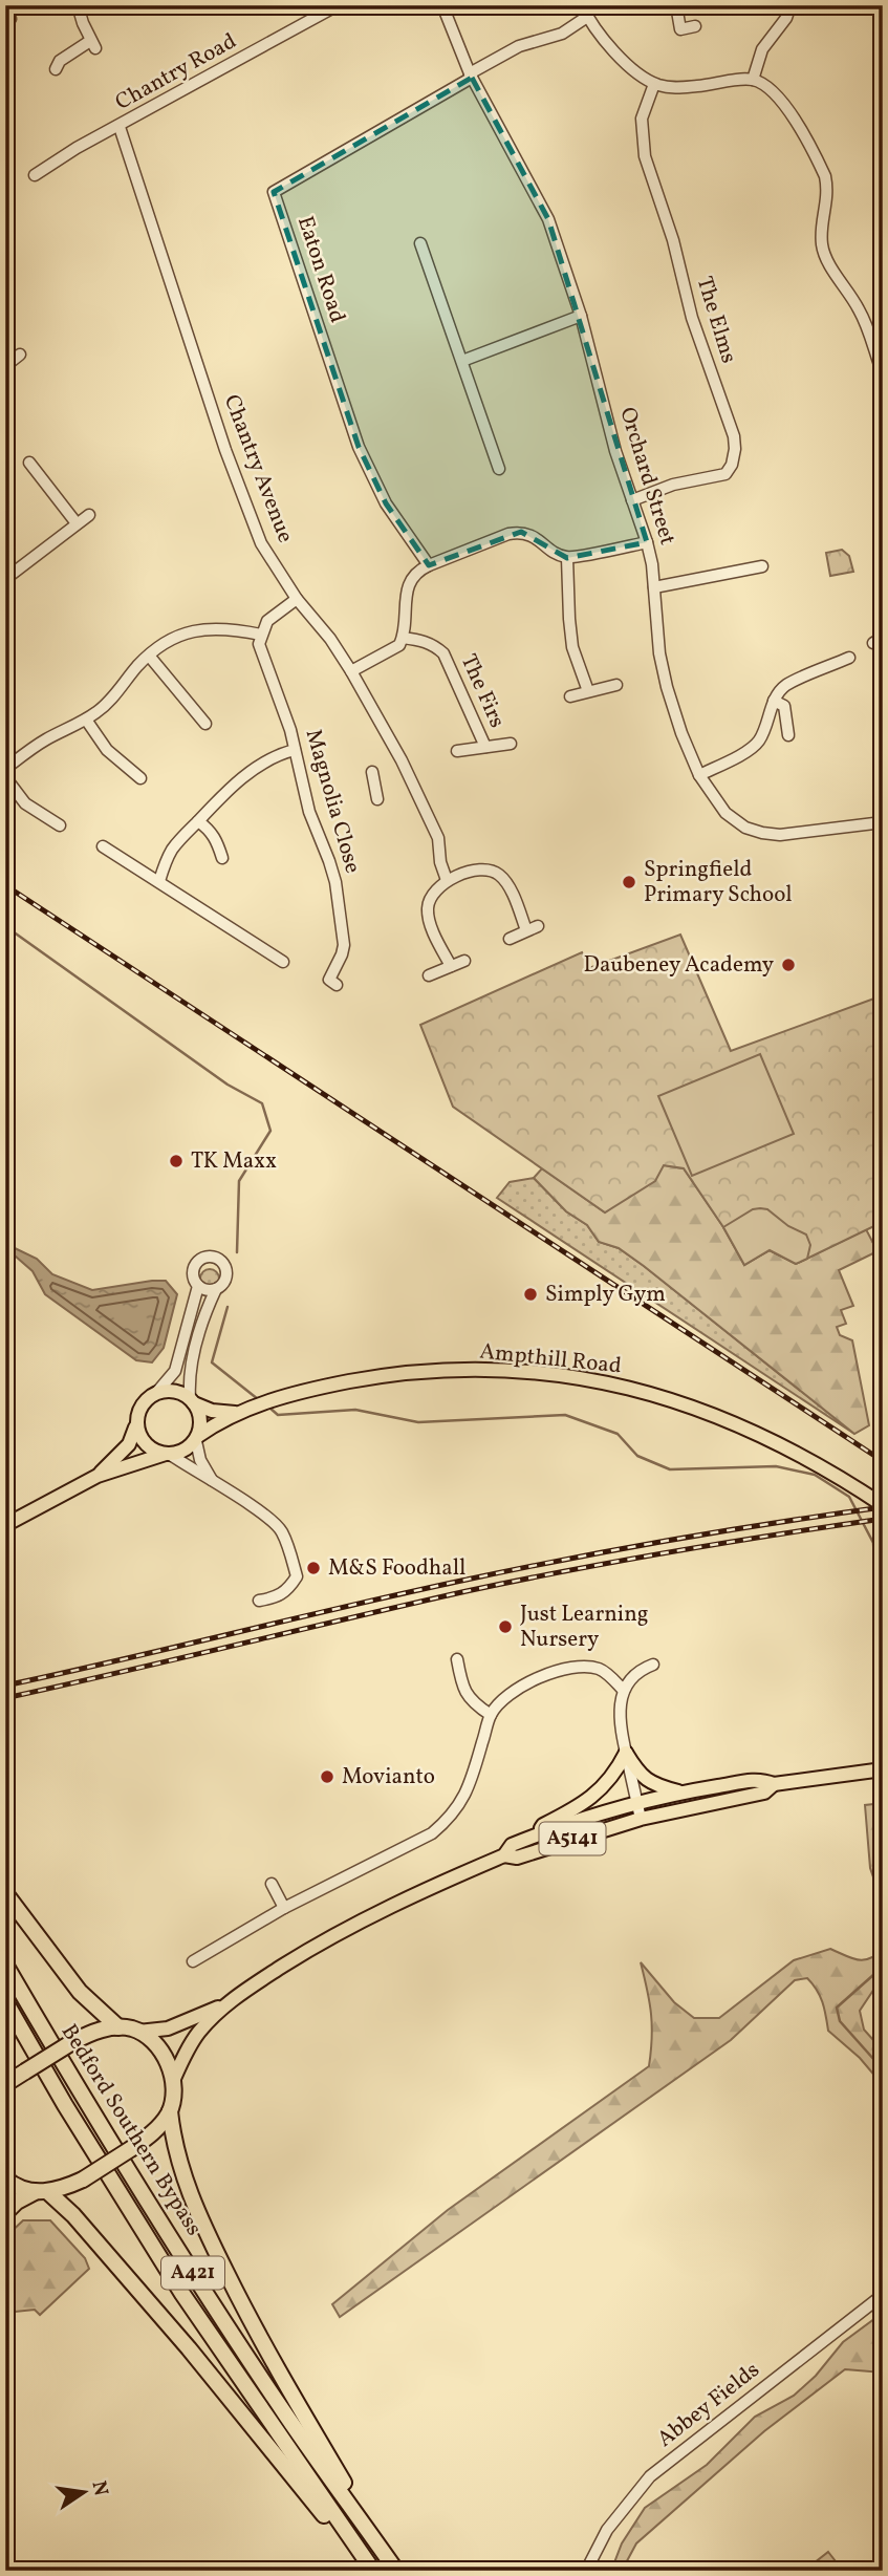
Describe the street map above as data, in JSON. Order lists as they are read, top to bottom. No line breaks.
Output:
{"streets":{"highway":["Bedford Southern Bypass","A421"],"main road":["Ampthill Road","A5141"],"street":["Chantry Road","Eaton Road","The Elms","Chantry Avenue","Orchard Street","The Firs","Magnolia Close","Abbey Fields"]},"crossings":[["Chantry Road","Chantry Avenue"],["Eaton Road","Orchard Street"],["The Elms","Orchard Street"]],"places":["Springfield Primary School","Daubeney Academy","TK Maxx","Simply Gym","M&S Foodhall","Just Learning Nursery","Movianto"],"north":"right"}
